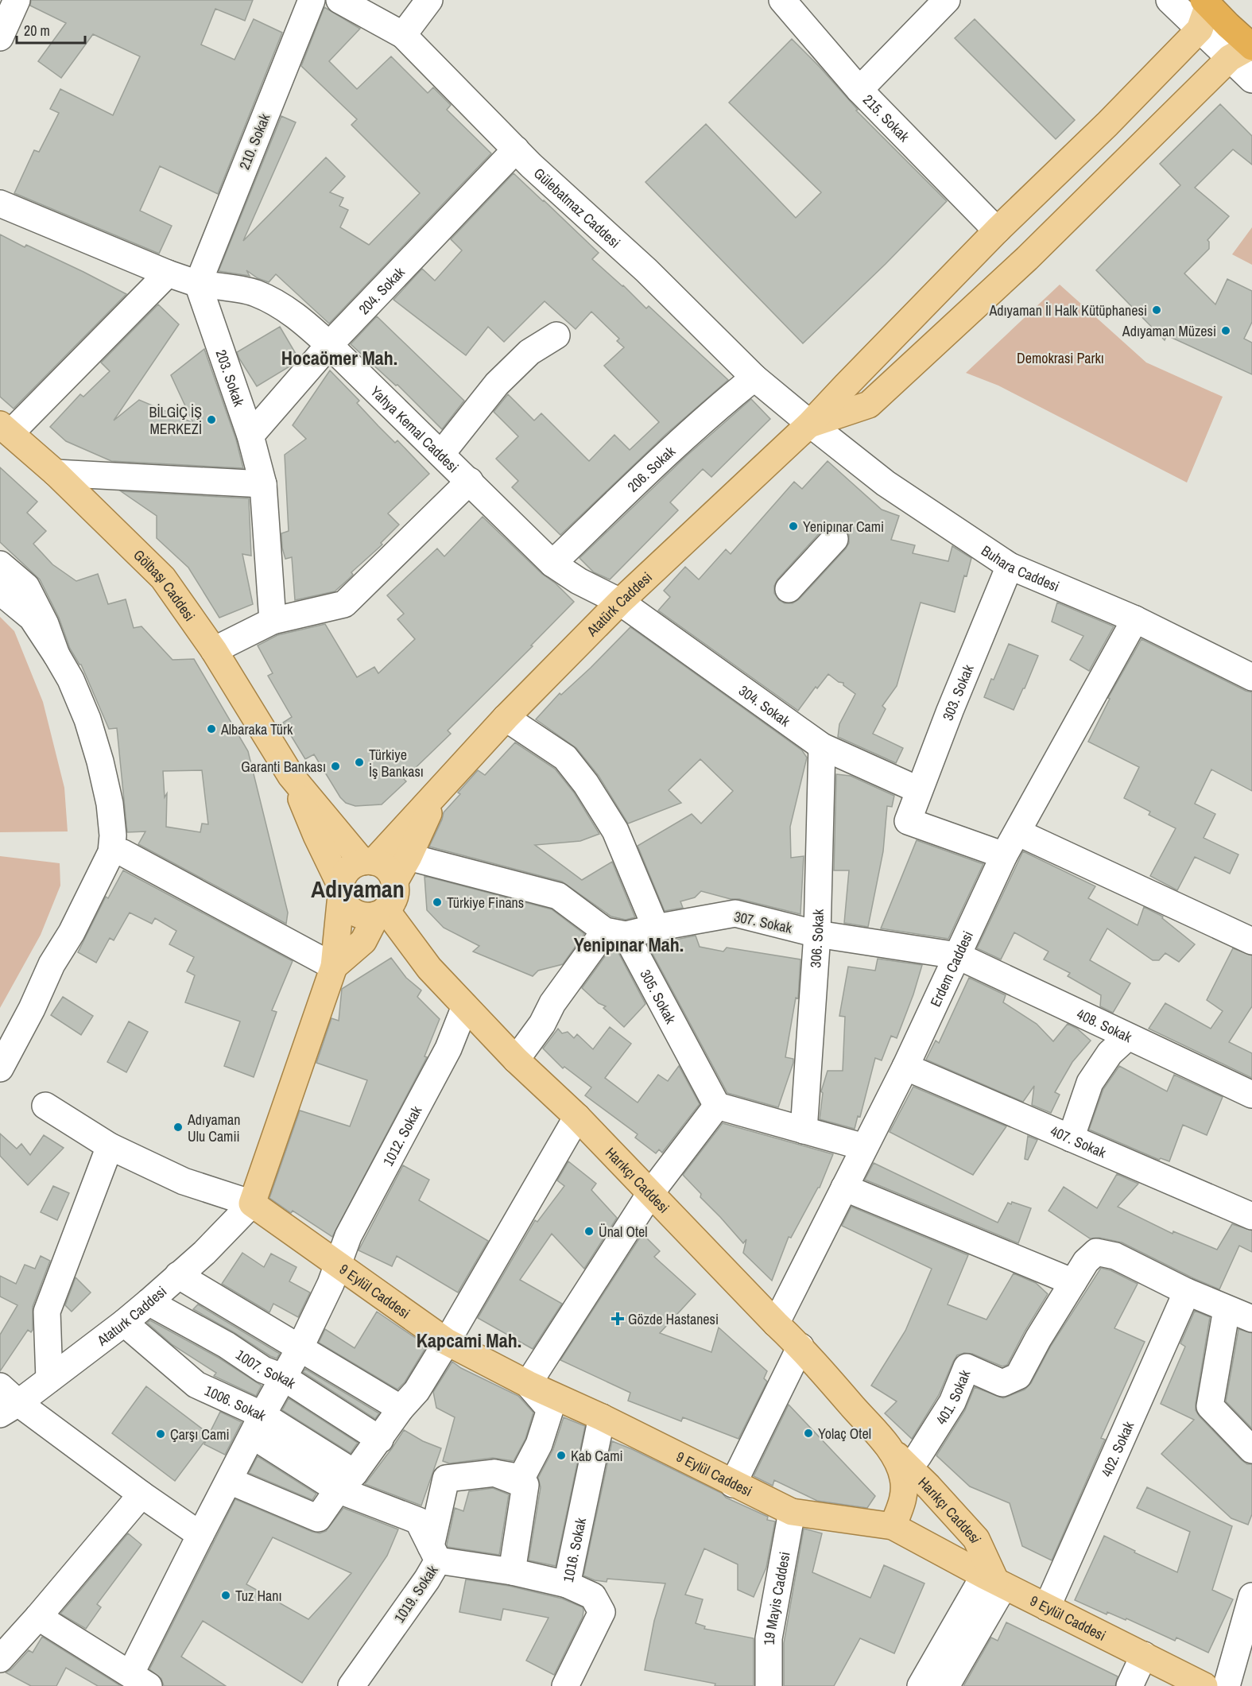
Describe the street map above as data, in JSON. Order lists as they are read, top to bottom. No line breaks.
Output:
{"streets":{"main road":["Gölbaşı Caddesi","Atatürk Caddesi","Harıkçı Caddesi","9 Eylül Caddesi"],"street":["215. Sokak","210. Sokak","Gülebatmaz Caddesi","204. Sokak","203. Sokak","Yahya Kemal Caddesi","206. Sokak","Buhara Caddesi","303. Sokak","304. Sokak","307. Sokak","306. Sokak","Erdem Caddesi","305. Sokak","408. Sokak","1012. Sokak","407. Sokak","Ataturk Caddesi","1007. Sokak","401. Sokak","1006. Sokak","402. Sokak","1016. Sokak","1019. Sokak","19 Mayis Caddesi"]},"crossings":[["215. Sokak","Atatürk Caddesi"],["210. Sokak","203. Sokak"],["210. Sokak","Yahya Kemal Caddesi"],["Gülebatmaz Caddesi","204. Sokak"],["Gülebatmaz Caddesi","206. Sokak"],["Gülebatmaz Caddesi","Buhara Caddesi"],["Gülebatmaz Caddesi","Atatürk Caddesi"],["204. Sokak","203. Sokak"],["204. Sokak","Yahya Kemal Caddesi"],["203. Sokak","Yahya Kemal Caddesi"],["Yahya Kemal Caddesi","206. Sokak"],["Yahya Kemal Caddesi","Atatürk Caddesi"],["Yahya Kemal Caddesi","304. Sokak"],["Buhara Caddesi","Atatürk Caddesi"],["Buhara Caddesi","303. Sokak"],["Buhara Caddesi","Erdem Caddesi"],["Gölbaşı Caddesi","Atatürk Caddesi"],["Gölbaşı Caddesi","Harıkçı Caddesi"],["Atatürk Caddesi","304. Sokak"],["Atatürk Caddesi","305. Sokak"],["Atatürk Caddesi","Harıkçı Caddesi"],["303. Sokak","304. Sokak"],["303. Sokak","Erdem Caddesi"],["304. Sokak","306. Sokak"],["307. Sokak","306. Sokak"],["307. Sokak","Erdem Caddesi"],["307. Sokak","305. Sokak"],["307. Sokak","408. Sokak"],["Erdem Caddesi","408. Sokak"],["Erdem Caddesi","407. Sokak"],["Erdem Caddesi","Harıkçı Caddesi"],["1012. Sokak","Harıkçı Caddesi"],["1012. Sokak","9 Eylül Caddesi"],["1012. Sokak","1007. Sokak"],["1012. Sokak","1006. Sokak"],["Harıkçı Caddesi","9 Eylül Caddesi"],["Harıkçı Caddesi","401. Sokak"],["9 Eylül Caddesi","Ataturk Caddesi"],["9 Eylül Caddesi","402. Sokak"],["9 Eylül Caddesi","1016. Sokak"],["9 Eylül Caddesi","19 Mayis Caddesi"],["Ataturk Caddesi","1007. Sokak"],["Ataturk Caddesi","1006. Sokak"],["1006. Sokak","1019. Sokak"]],"districts":["Hocaömer Mah.","Adıyaman","Yenipınar Mah.","Kapcami Mah."],"parks":["Demokrasi Parkı"],"places":{"other":["Adıyaman İl Halk Kütüphanesi","Adıyaman Müzesi","BİLGİÇ İŞ MERKEZİ","Yenipınar Cami","Albaraka Türk","Türkiye İş Bankası","Garanti Bankası","Türkiye Finans","Adıyaman Ulu Camii","Ünal Otel","Yolaç Otel","Çarşı Cami","Kab Cami","Tuz Hanı"],"health":["Gözde Hastanesi"]},"scale_bar":"20 m"}
